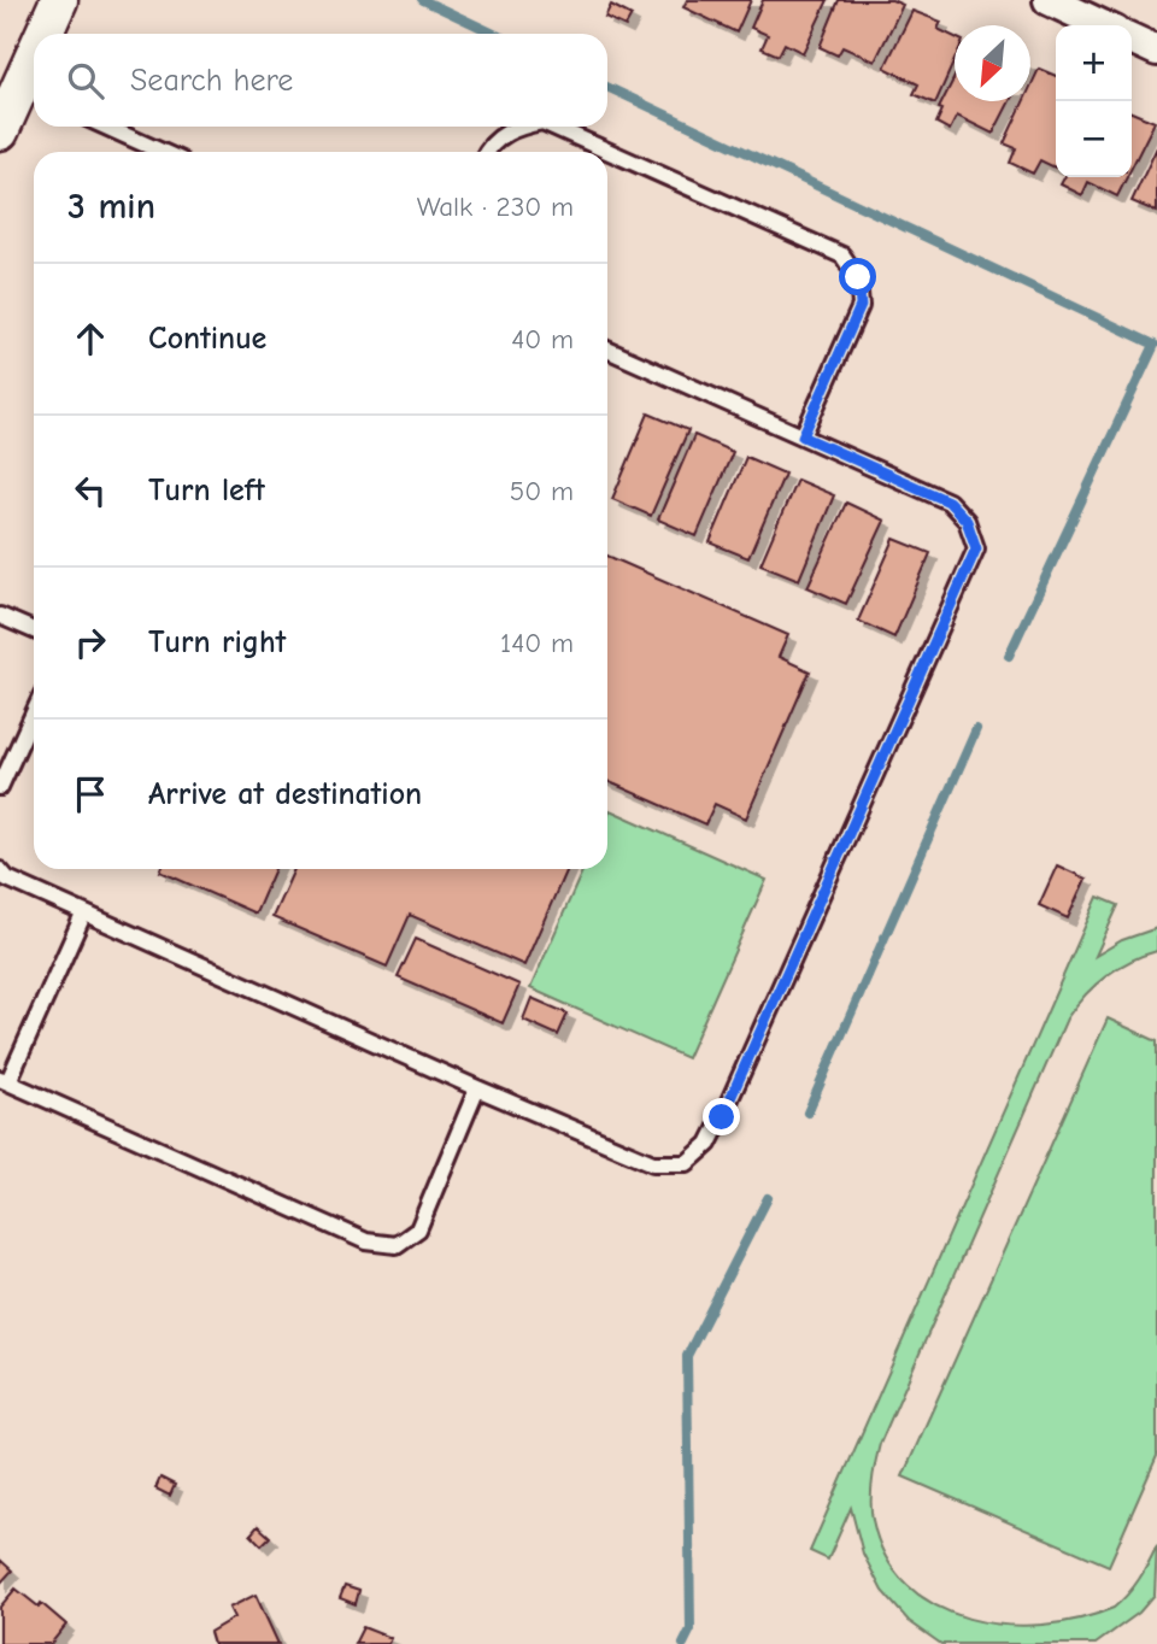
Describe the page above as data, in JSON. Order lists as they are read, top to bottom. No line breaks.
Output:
{"north":"bottom left","page":{"map_buttons":["+","−"],"search":"Search here","heading":["3 min","Walk · 230 m"],"list":[["Continue","40 m"],["Turn left","50 m"],["Turn right","140 m"],"Arrive at destination"]}}
